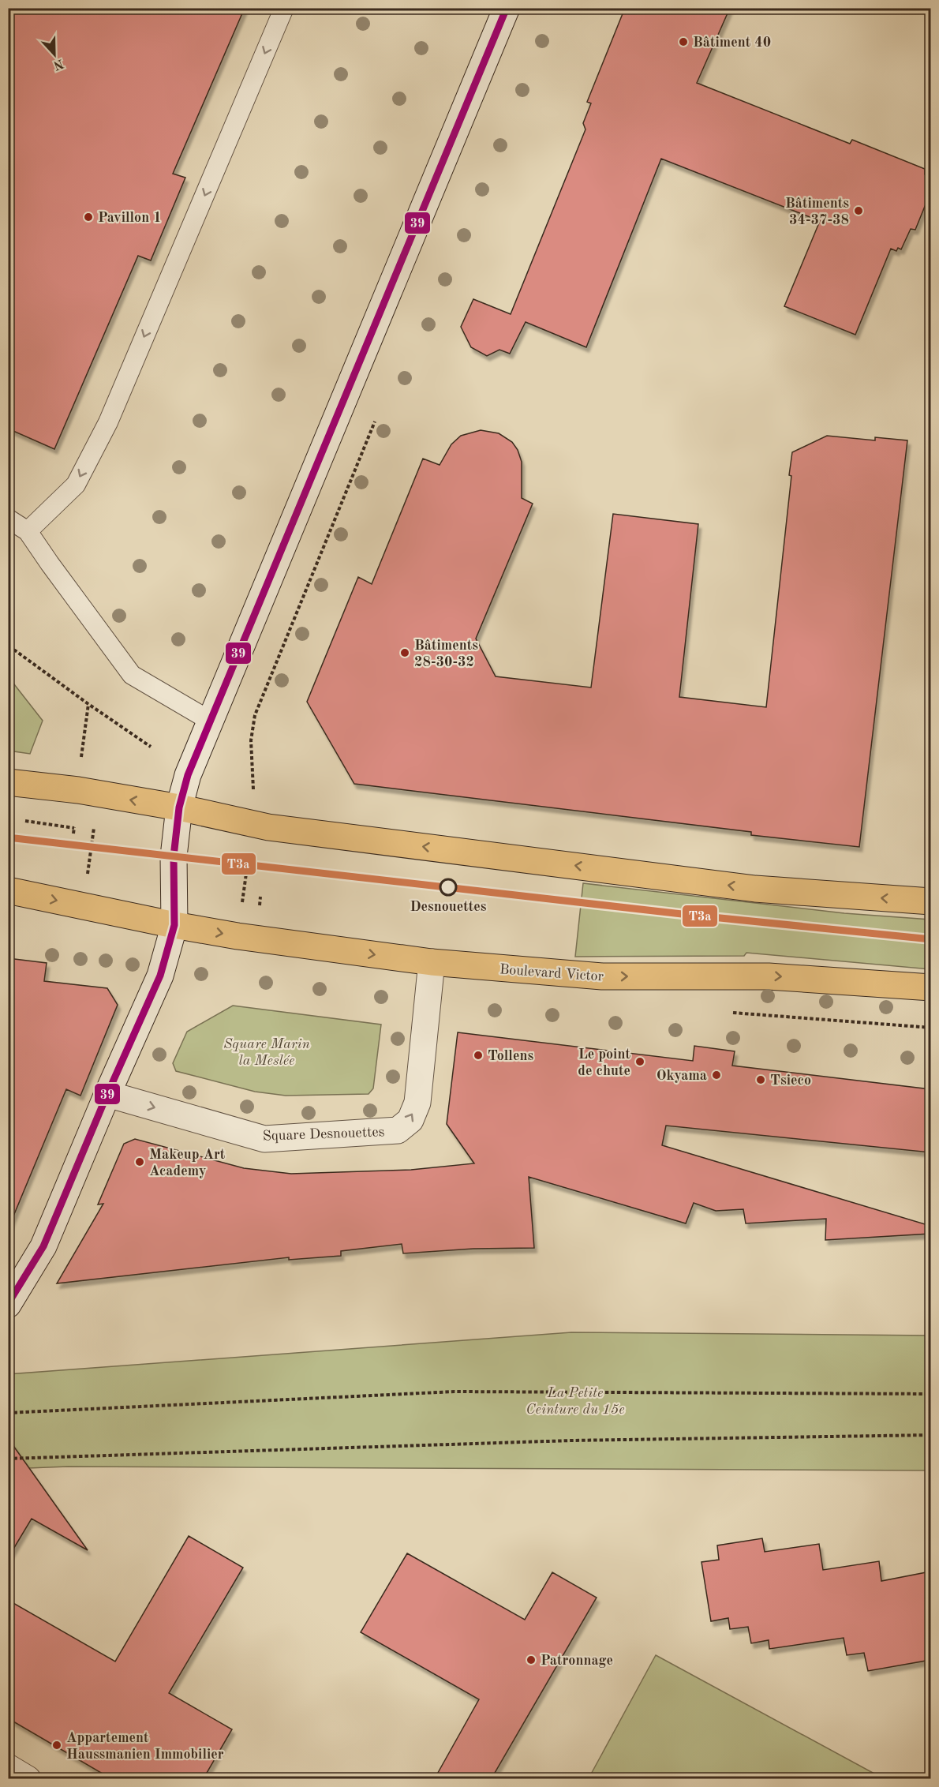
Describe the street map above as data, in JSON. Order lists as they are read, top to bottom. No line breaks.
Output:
{"streets":{"main road":["Boulevard Victor","Square Desnouettes"]},"crossings":[["Boulevard Victor","Square Desnouettes"]],"parks":["Square Marin la Meslée","La Petite Ceinture du 15e"],"places":["Bâtiment 40","Bâtiments 34-37-38","Pavillon 1","Bâtiments 28-30-32","Desnouettes","Tollens","Le point de chute","Okyama","Tsieco","Makeup Art Academy","Patronnage","Appartement Haussmanien Immobilier"],"lines":["transit line 39","transit line T3a"],"north":"bottom"}
